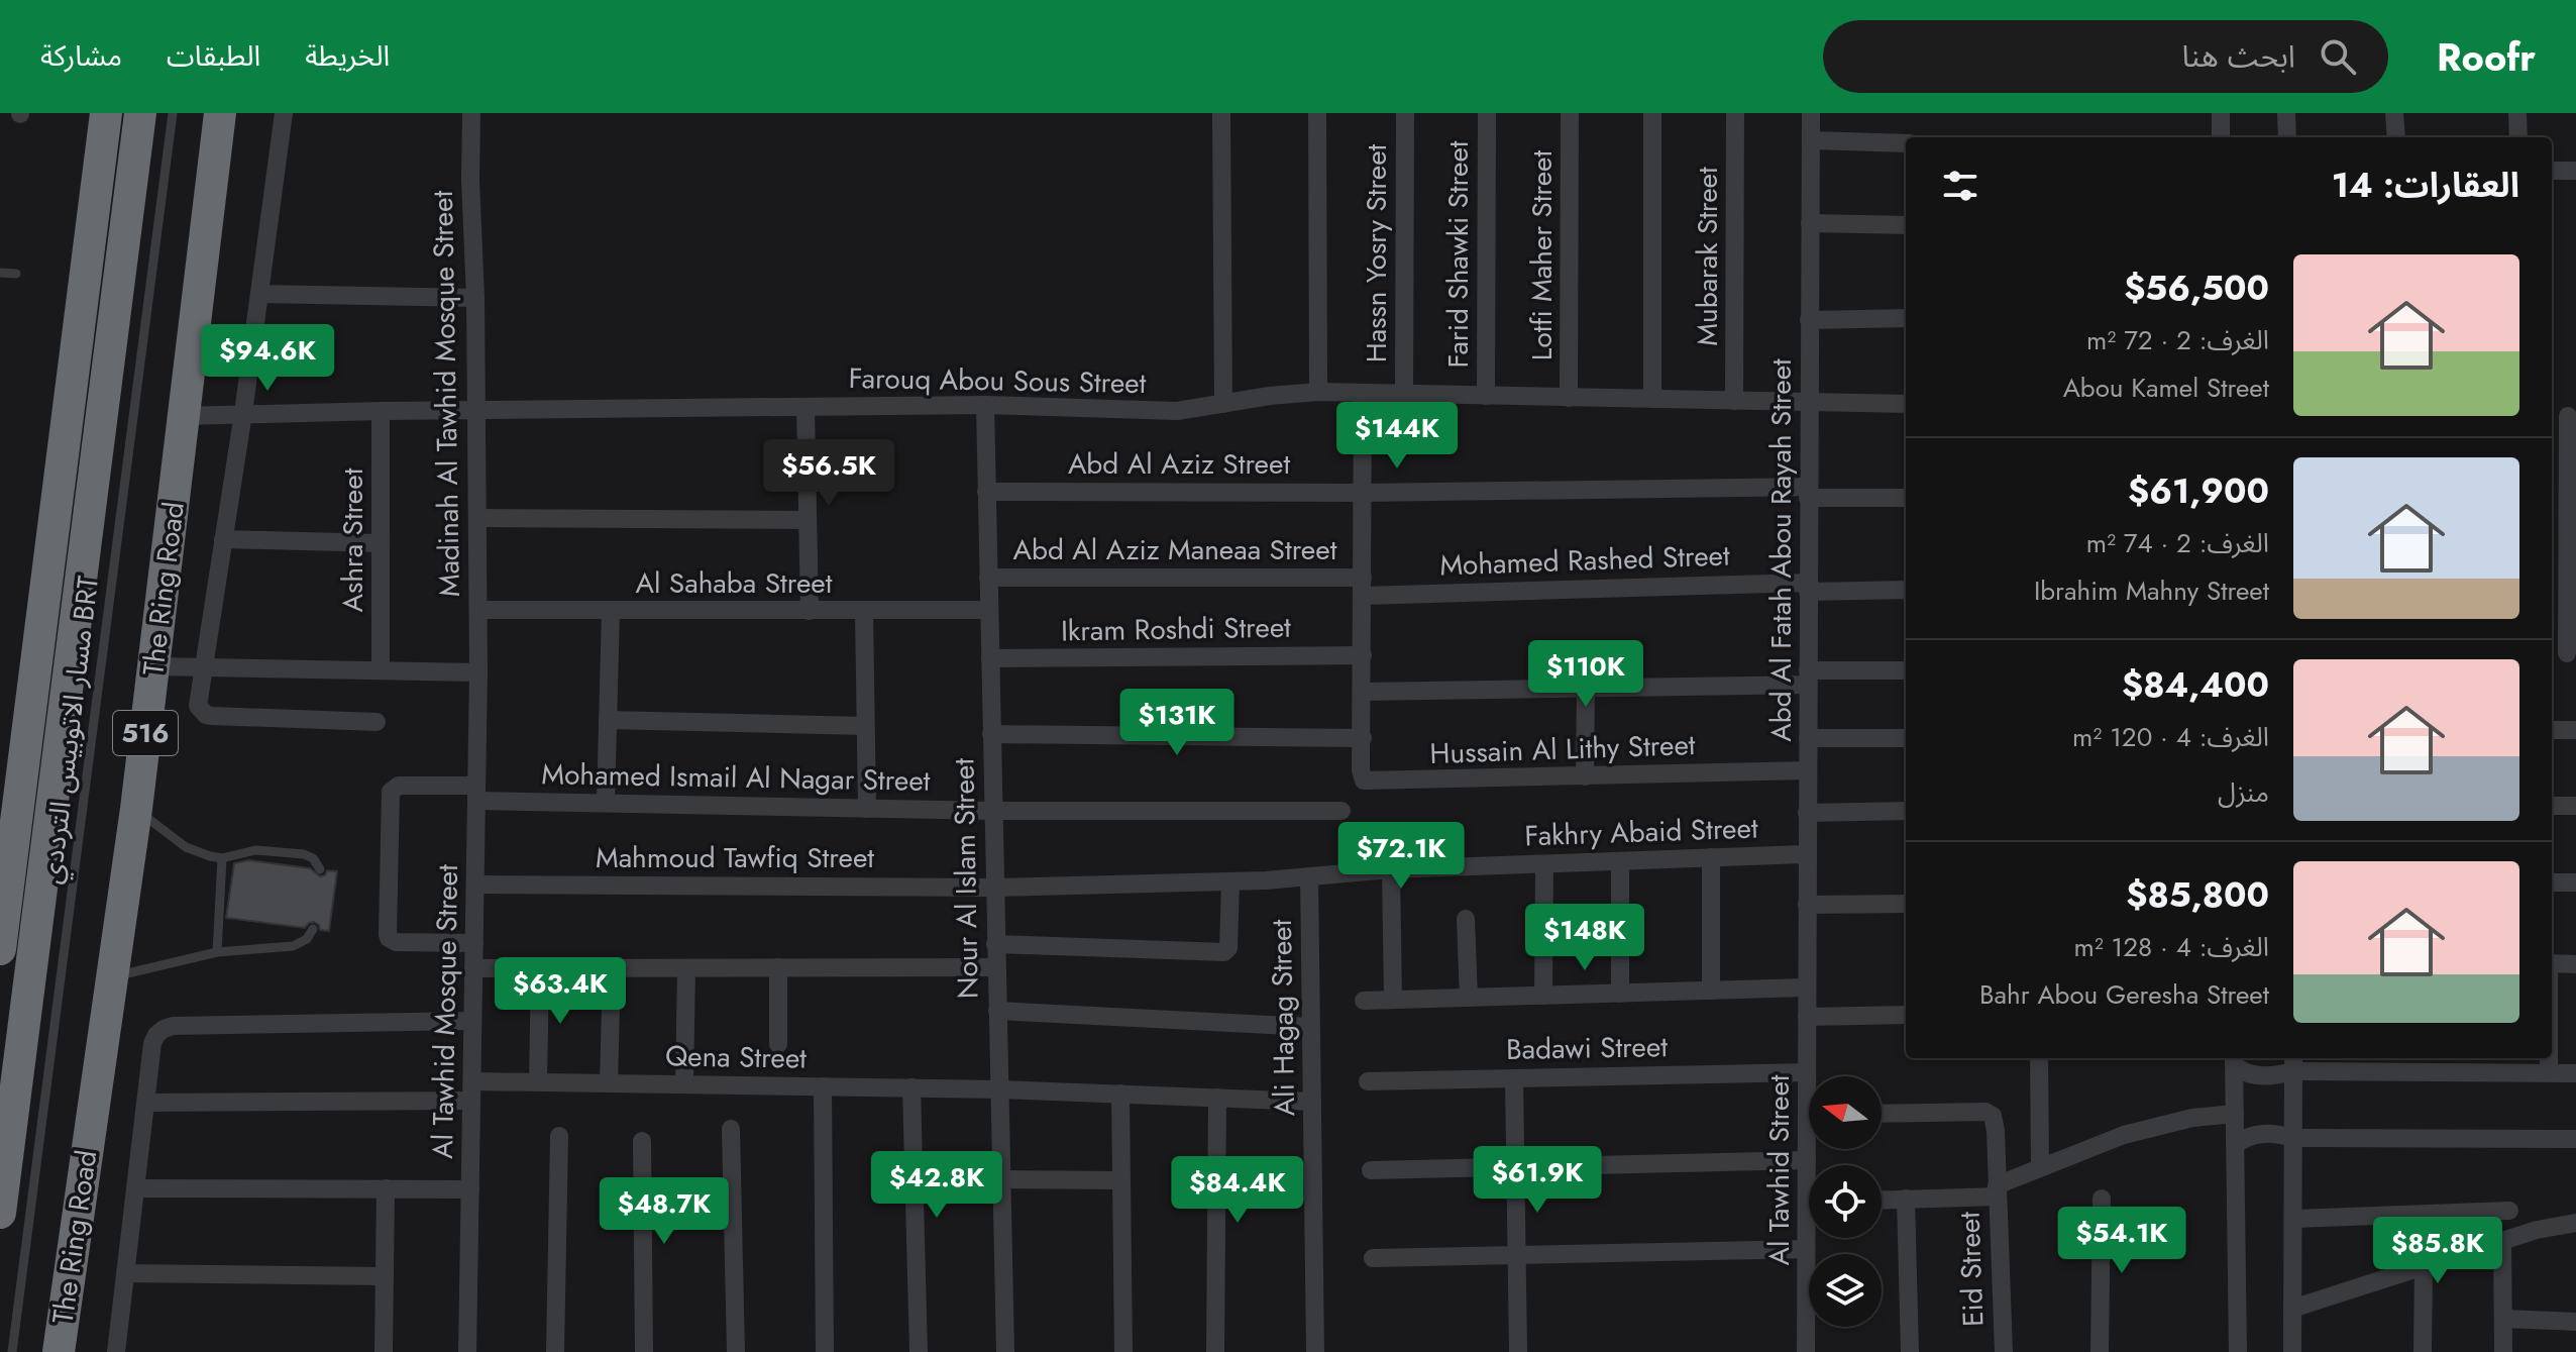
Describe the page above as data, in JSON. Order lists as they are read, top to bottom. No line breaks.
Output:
{"streets":{"highway":["The Ring Road","516"],"street":["Hassn Yosry Street","Farid Shawki Street","Lotfi Maher Street","Mubarak Street","Farouq Abou Sous Street","Madinah Al Tawhid Mosque Street","Abd Al Aziz Street","Ashra Street","Abd Al Aziz Maneaa Street","Abd Al Fatah Abou Rayah Street","Mohamed Rashed Street","Al Sahaba Street","Ikram Roshdi Street","Hussain Al Lithy Street","Mohamed Ismail Al Nagar Street","Fakhry Abaid Street","Mahmoud Tawfiq Street","Nour Al Islam Street","Al Tawhid Mosque Street","Ali Hagag Street","Badawi Street","Qena Street","Al Tawhid Street","Eid Street"],"lane":["مسار الاتوبيس الترددي BRT"]},"crossings":[["Hassn Yosry Street","Farouq Abou Sous Street"],["Farid Shawki Street","Farouq Abou Sous Street"],["Lotfi Maher Street","Farouq Abou Sous Street"],["Mubarak Street","Farouq Abou Sous Street"],["Farouq Abou Sous Street","Madinah Al Tawhid Mosque Street"],["Farouq Abou Sous Street","Ashra Street"],["Farouq Abou Sous Street","Abd Al Fatah Abou Rayah Street"],["Farouq Abou Sous Street","The Ring Road"],["Farouq Abou Sous Street","Nour Al Islam Street"],["Madinah Al Tawhid Mosque Street","Al Sahaba Street"],["Madinah Al Tawhid Mosque Street","Al Tawhid Mosque Street"],["Abd Al Aziz Street","Abd Al Fatah Abou Rayah Street"],["Abd Al Aziz Street","Nour Al Islam Street"],["Abd Al Aziz Maneaa Street","Mohamed Rashed Street"],["Abd Al Aziz Maneaa Street","Nour Al Islam Street"],["Abd Al Fatah Abou Rayah Street","Mohamed Rashed Street"],["Abd Al Fatah Abou Rayah Street","Hussain Al Lithy Street"],["Abd Al Fatah Abou Rayah Street","Fakhry Abaid Street"],["Abd Al Fatah Abou Rayah Street","Al Tawhid Street"],["Al Sahaba Street","Nour Al Islam Street"],["Ikram Roshdi Street","Nour Al Islam Street"],["Mohamed Ismail Al Nagar Street","Nour Al Islam Street"],["Mohamed Ismail Al Nagar Street","Al Tawhid Mosque Street"],["Fakhry Abaid Street","Mahmoud Tawfiq Street"],["Fakhry Abaid Street","Nour Al Islam Street"],["Fakhry Abaid Street","Ali Hagag Street"],["Mahmoud Tawfiq Street","Nour Al Islam Street"],["Mahmoud Tawfiq Street","Al Tawhid Mosque Street"],["Nour Al Islam Street","Qena Street"],["Al Tawhid Mosque Street","Qena Street"],["Ali Hagag Street","Qena Street"],["Badawi Street","Al Tawhid Street"]],"north":"left","page":{"header":"Roofr","search":"ابحث هنا","nav":["الخريطة","الطبقات","مشاركة"],"heading":"العقارات: 14","list":[{"name":"$56,500","note":"الغرف: 2 · 72 m² · Abou Kamel Street"},{"name":"$61,900","note":"الغرف: 2 · 74 m² · Ibrahim Mahny Street"},{"name":"$84,400","note":"الغرف: 4 · 120 m² · منزل"},{"name":"$85,800","note":"الغرف: 4 · 128 m² · Bahr Abou Geresha Street"}],"price":["$94.6K","$144K","$56.5K","$110K","$131K","$72.1K","$148K","$63.4K","$61.9K","$42.8K","$84.4K","$48.7K","$54.1K","$85.8K"]}}
